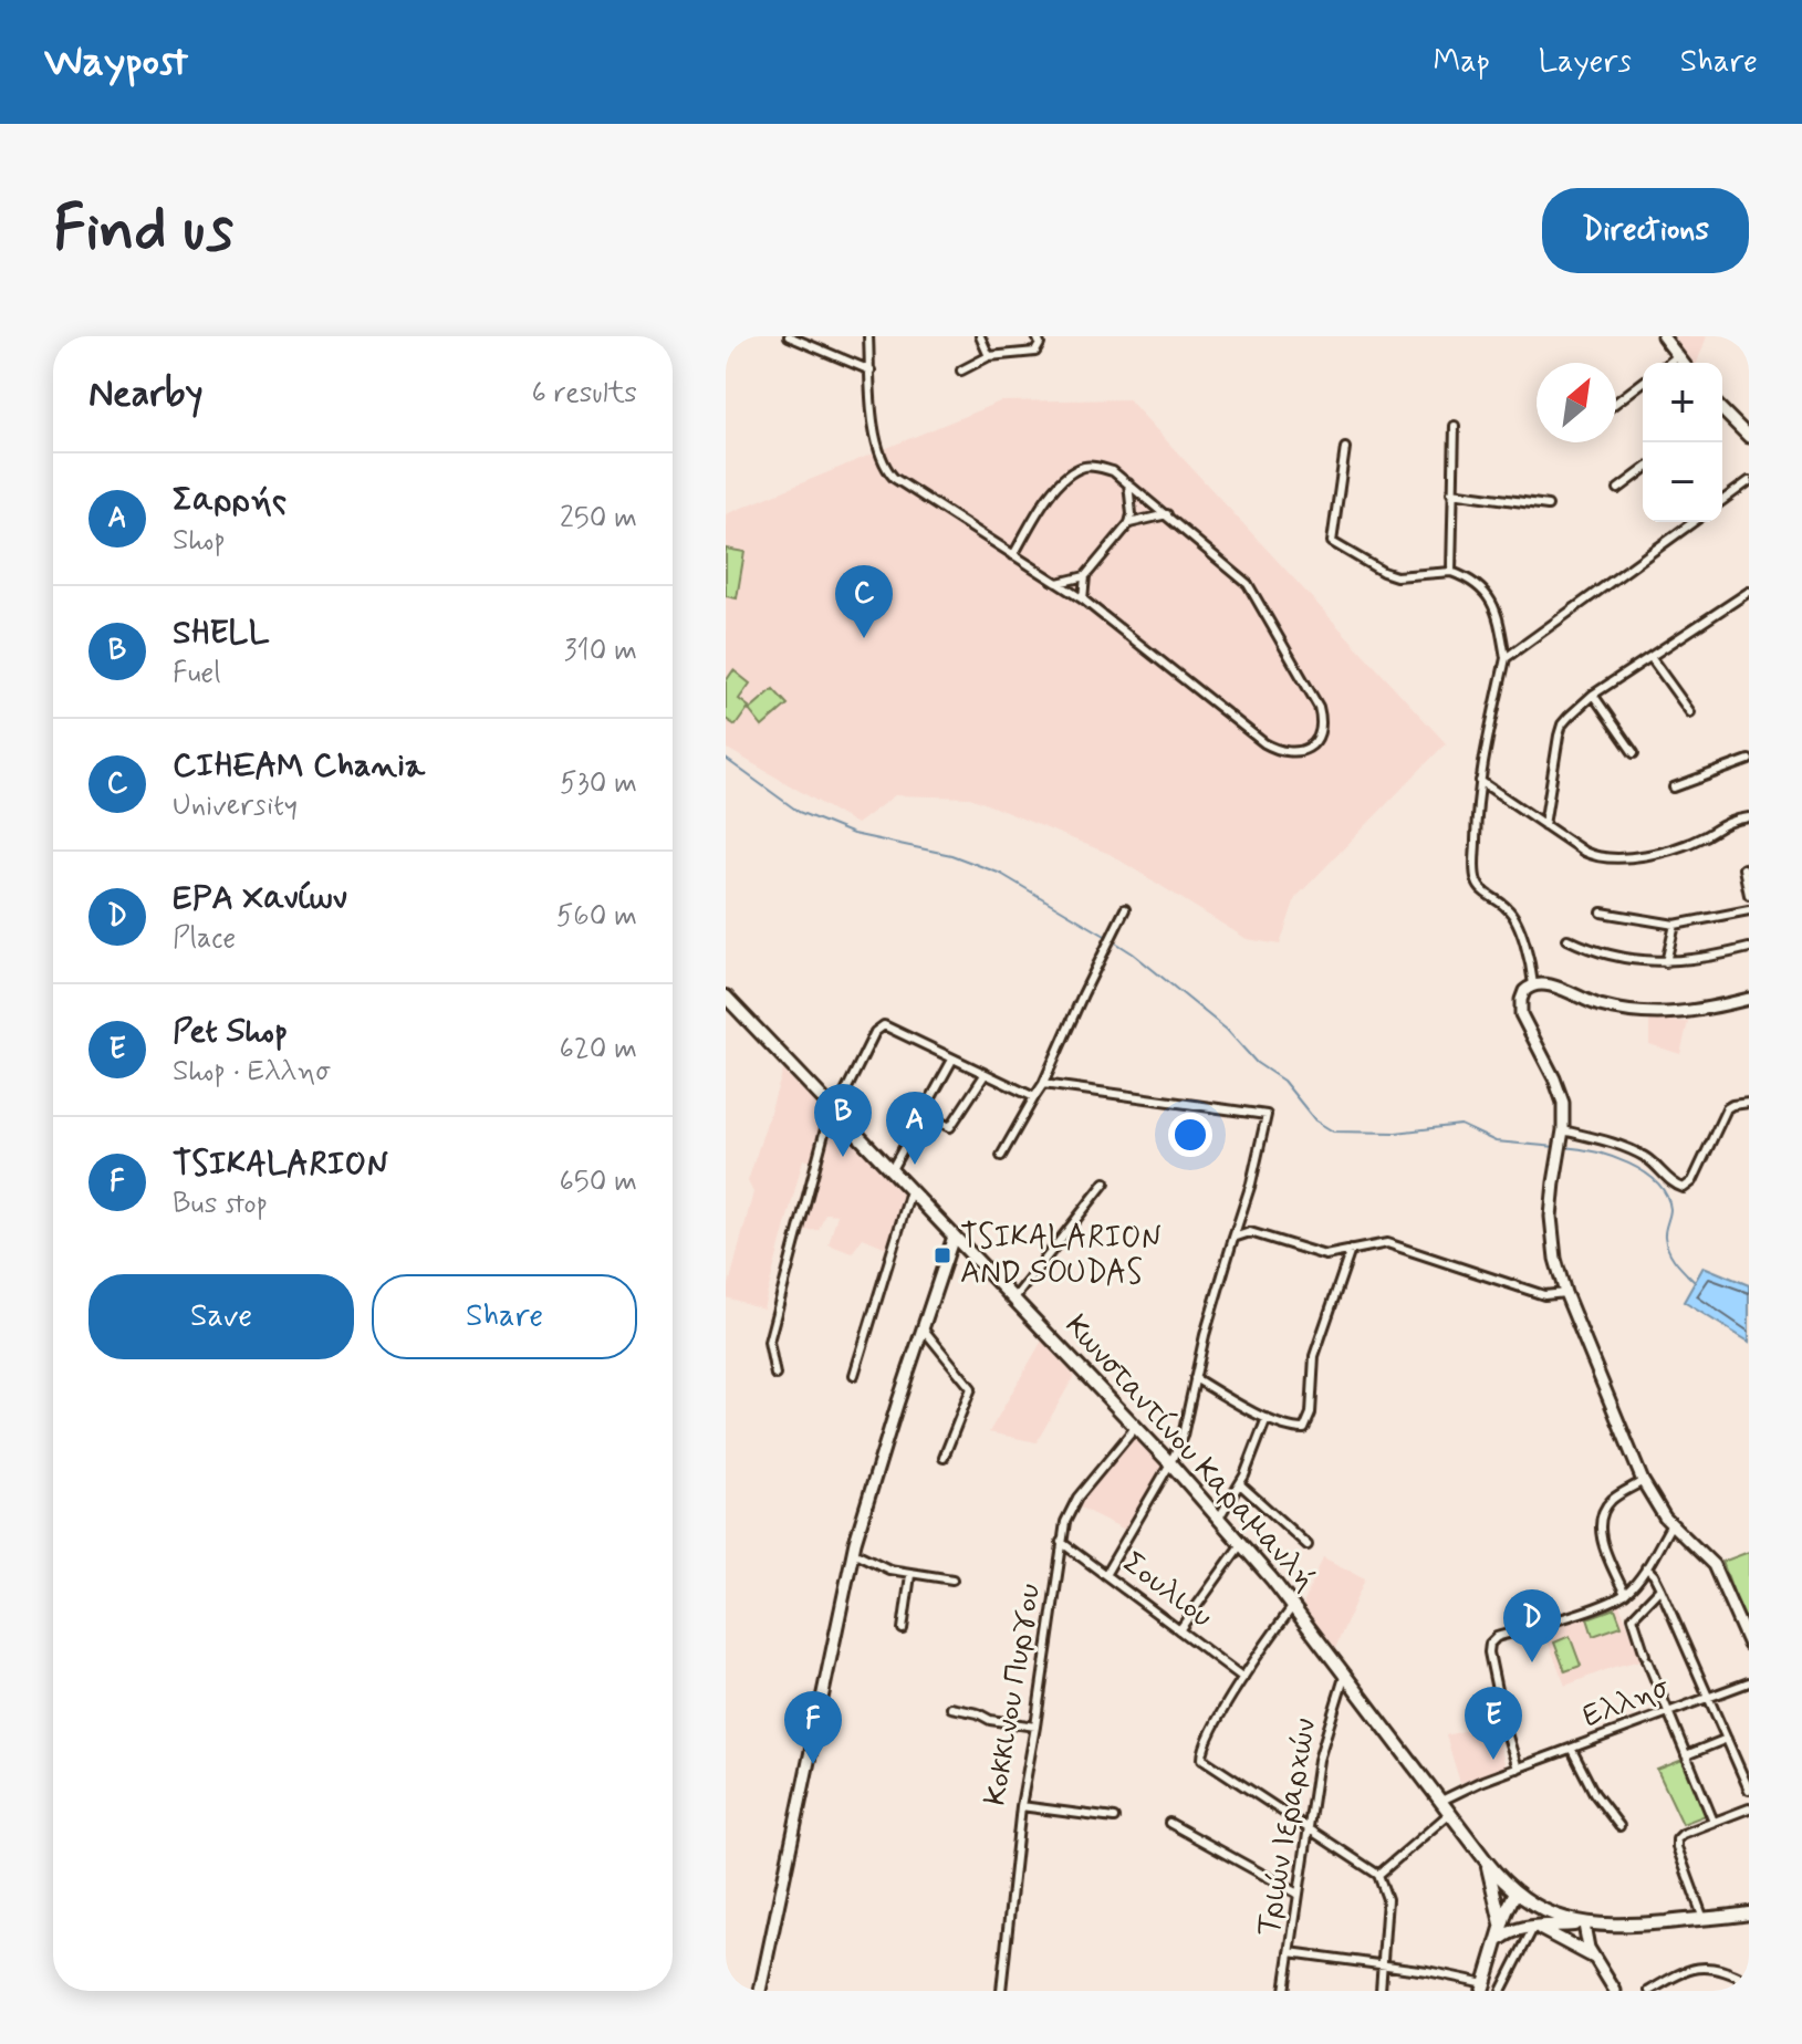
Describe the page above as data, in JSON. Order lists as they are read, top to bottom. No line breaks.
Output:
{"streets":{"main road":["Κωνσταντίνου Καραμανλή"],"street":["Σουλιου","Κοκκινου Πυργου","Ελλησ","Τριών Ιεραρχών"]},"crossings":[["Κωνσταντίνου Καραμανλή","Κοκκινου Πυργου"],["Κωνσταντίνου Καραμανλή","Ελλησ"],["Κωνσταντίνου Καραμανλή","Τριών Ιεραρχών"],["Σουλιου","Κοκκινου Πυργου"]],"places":{"transit":["TSIKALARION AND SOUDAS"]},"north":"top right","page":{"header":"Waypost","nav":["Map","Layers","Share"],"buttons":["Directions",["Save","Share"]],"title":"Find us","heading":["Nearby","6 results"],"map_buttons":["+","−"],"list":[{"mark":"A","name":"Σαρρής","note":"Shop","value":"250 m"},{"mark":"B","name":"SHELL","note":"Fuel","value":"310 m"},{"mark":"C","name":"CIHEAM Chania","note":"University","value":"530 m"},{"mark":"D","name":"ΕΡΑ Χανίων","note":"Place","value":"560 m"},{"mark":"E","name":"Pet Shop","note":"Shop · Ελλησ","value":"620 m"},{"mark":"F","name":"TSIKALARION","note":"Bus stop","value":"650 m"}],"pins":["C","B","A","D","E","F"]}}
